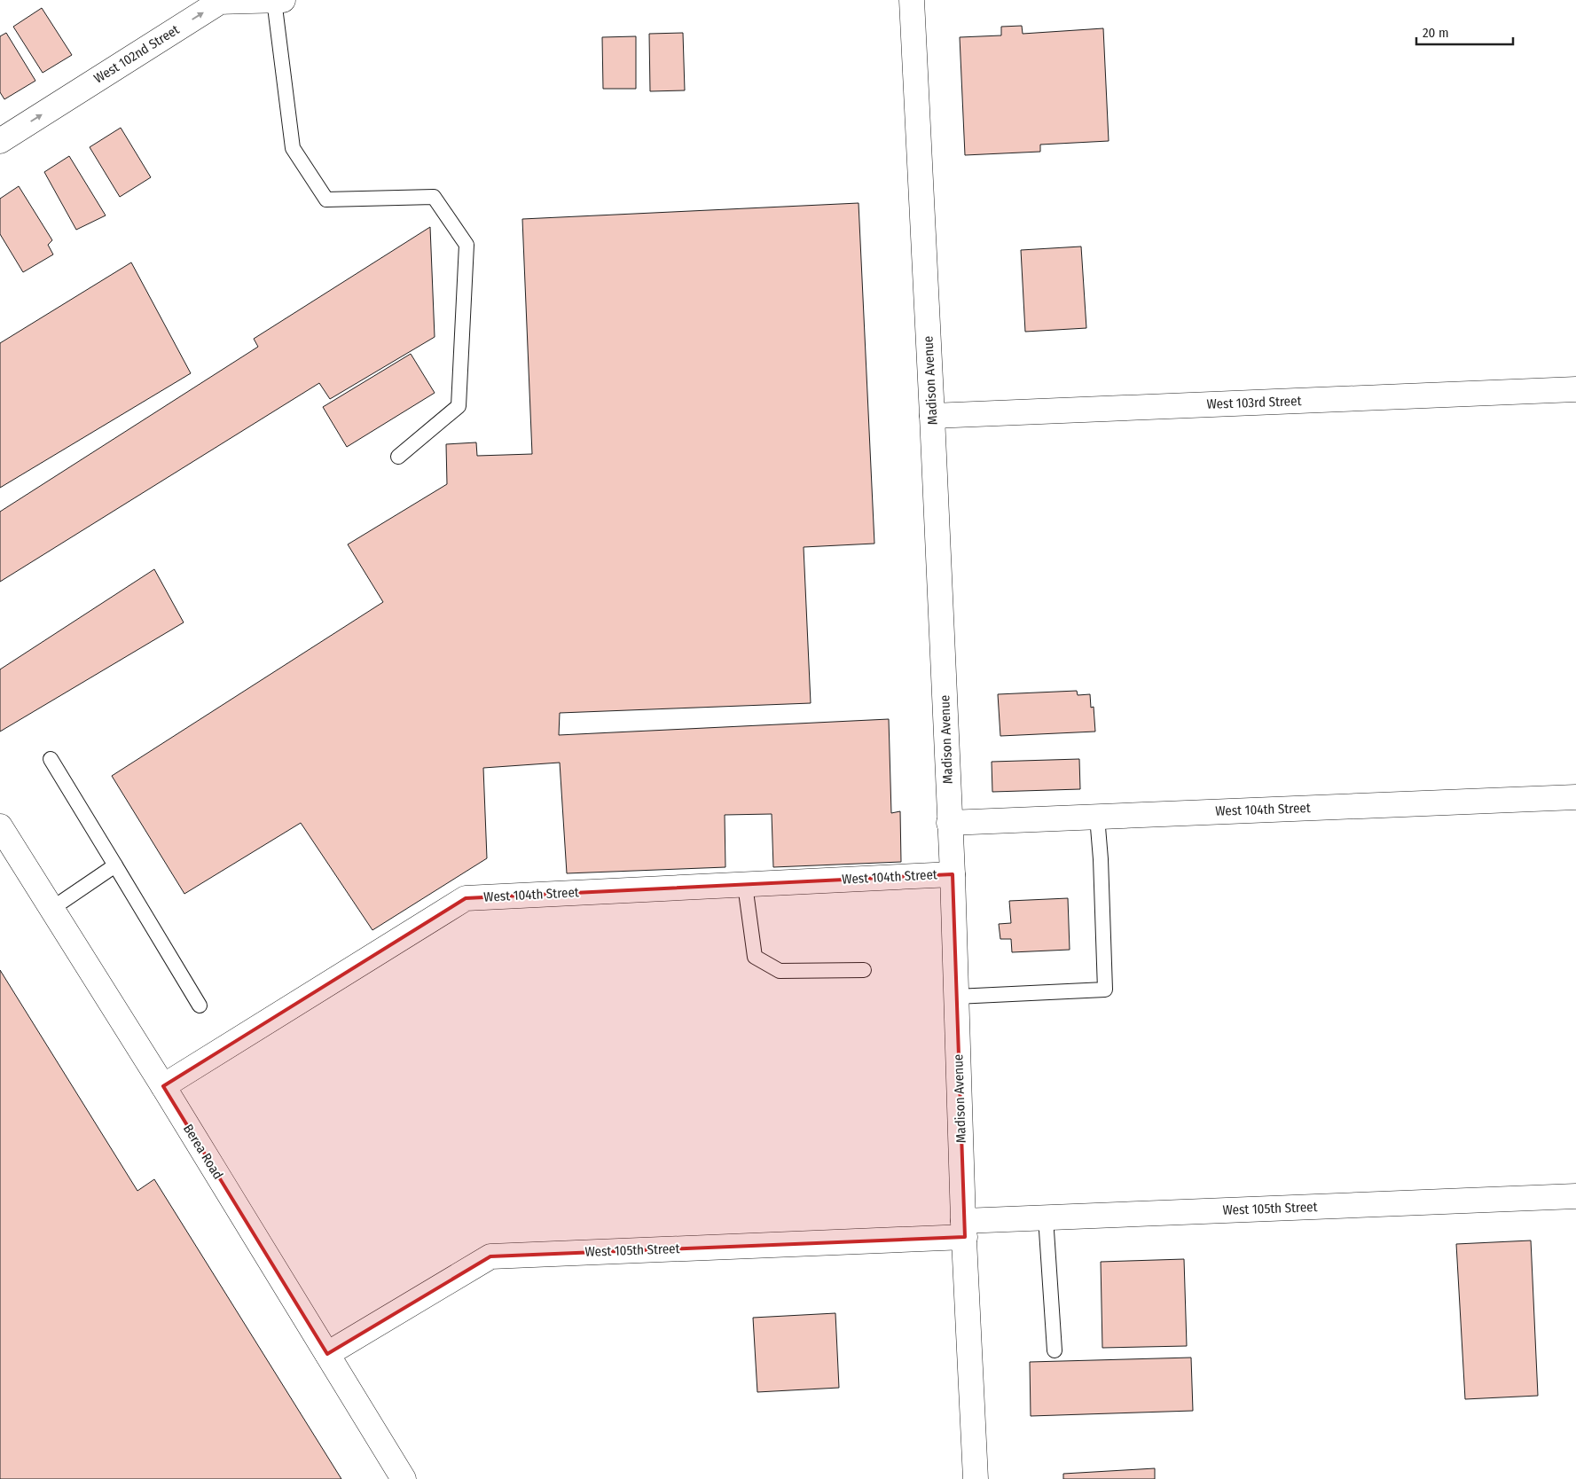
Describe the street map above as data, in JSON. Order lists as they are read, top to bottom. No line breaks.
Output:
{"streets":{"street":["West 102nd Street","Madison Avenue","West 103rd Street","West 104th Street","Berea Road","West 105th Street"]},"crossings":[["Madison Avenue","West 103rd Street"],["Madison Avenue","West 104th Street"],["Madison Avenue","West 105th Street"],["West 104th Street","Berea Road"],["Berea Road","West 105th Street"]],"one_way":["West 102nd Street"],"scale_bar":"20 m"}
